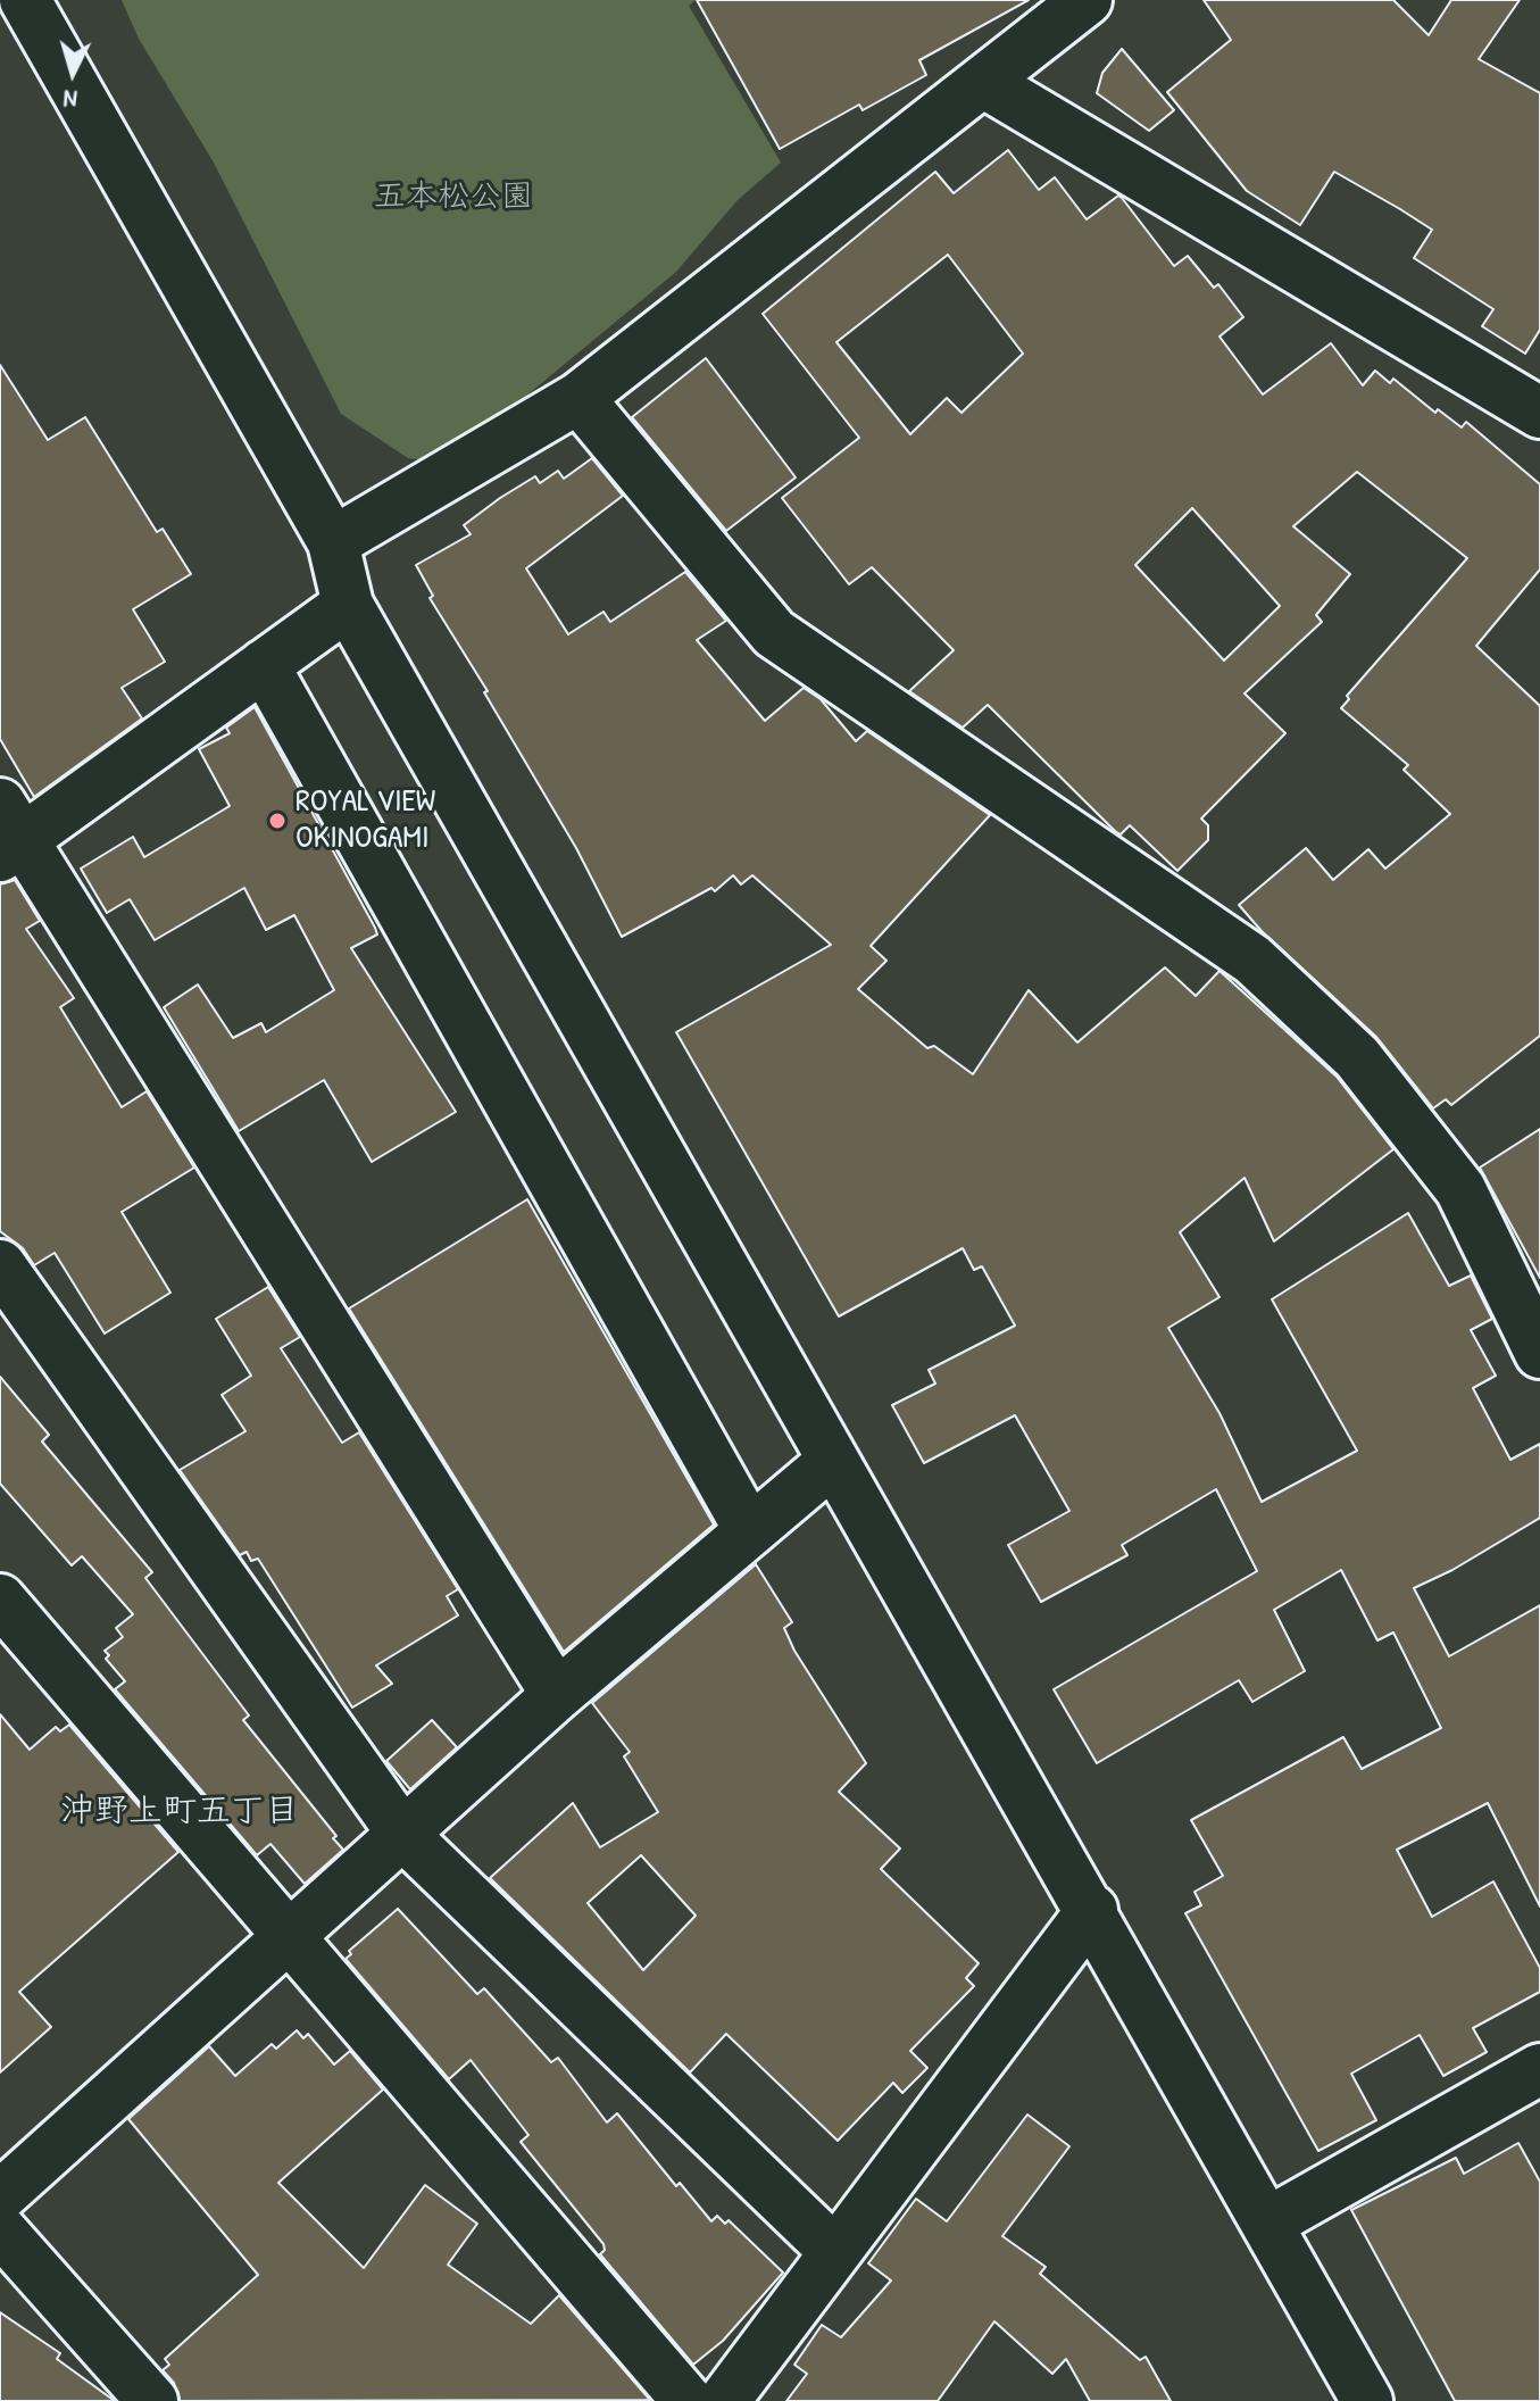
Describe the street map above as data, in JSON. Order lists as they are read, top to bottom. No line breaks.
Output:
{"districts":["沖野上町五丁目"],"parks":["五本松公園"],"places":["ROYAL VIEW OKINOGAMI"],"north":"bottom"}
